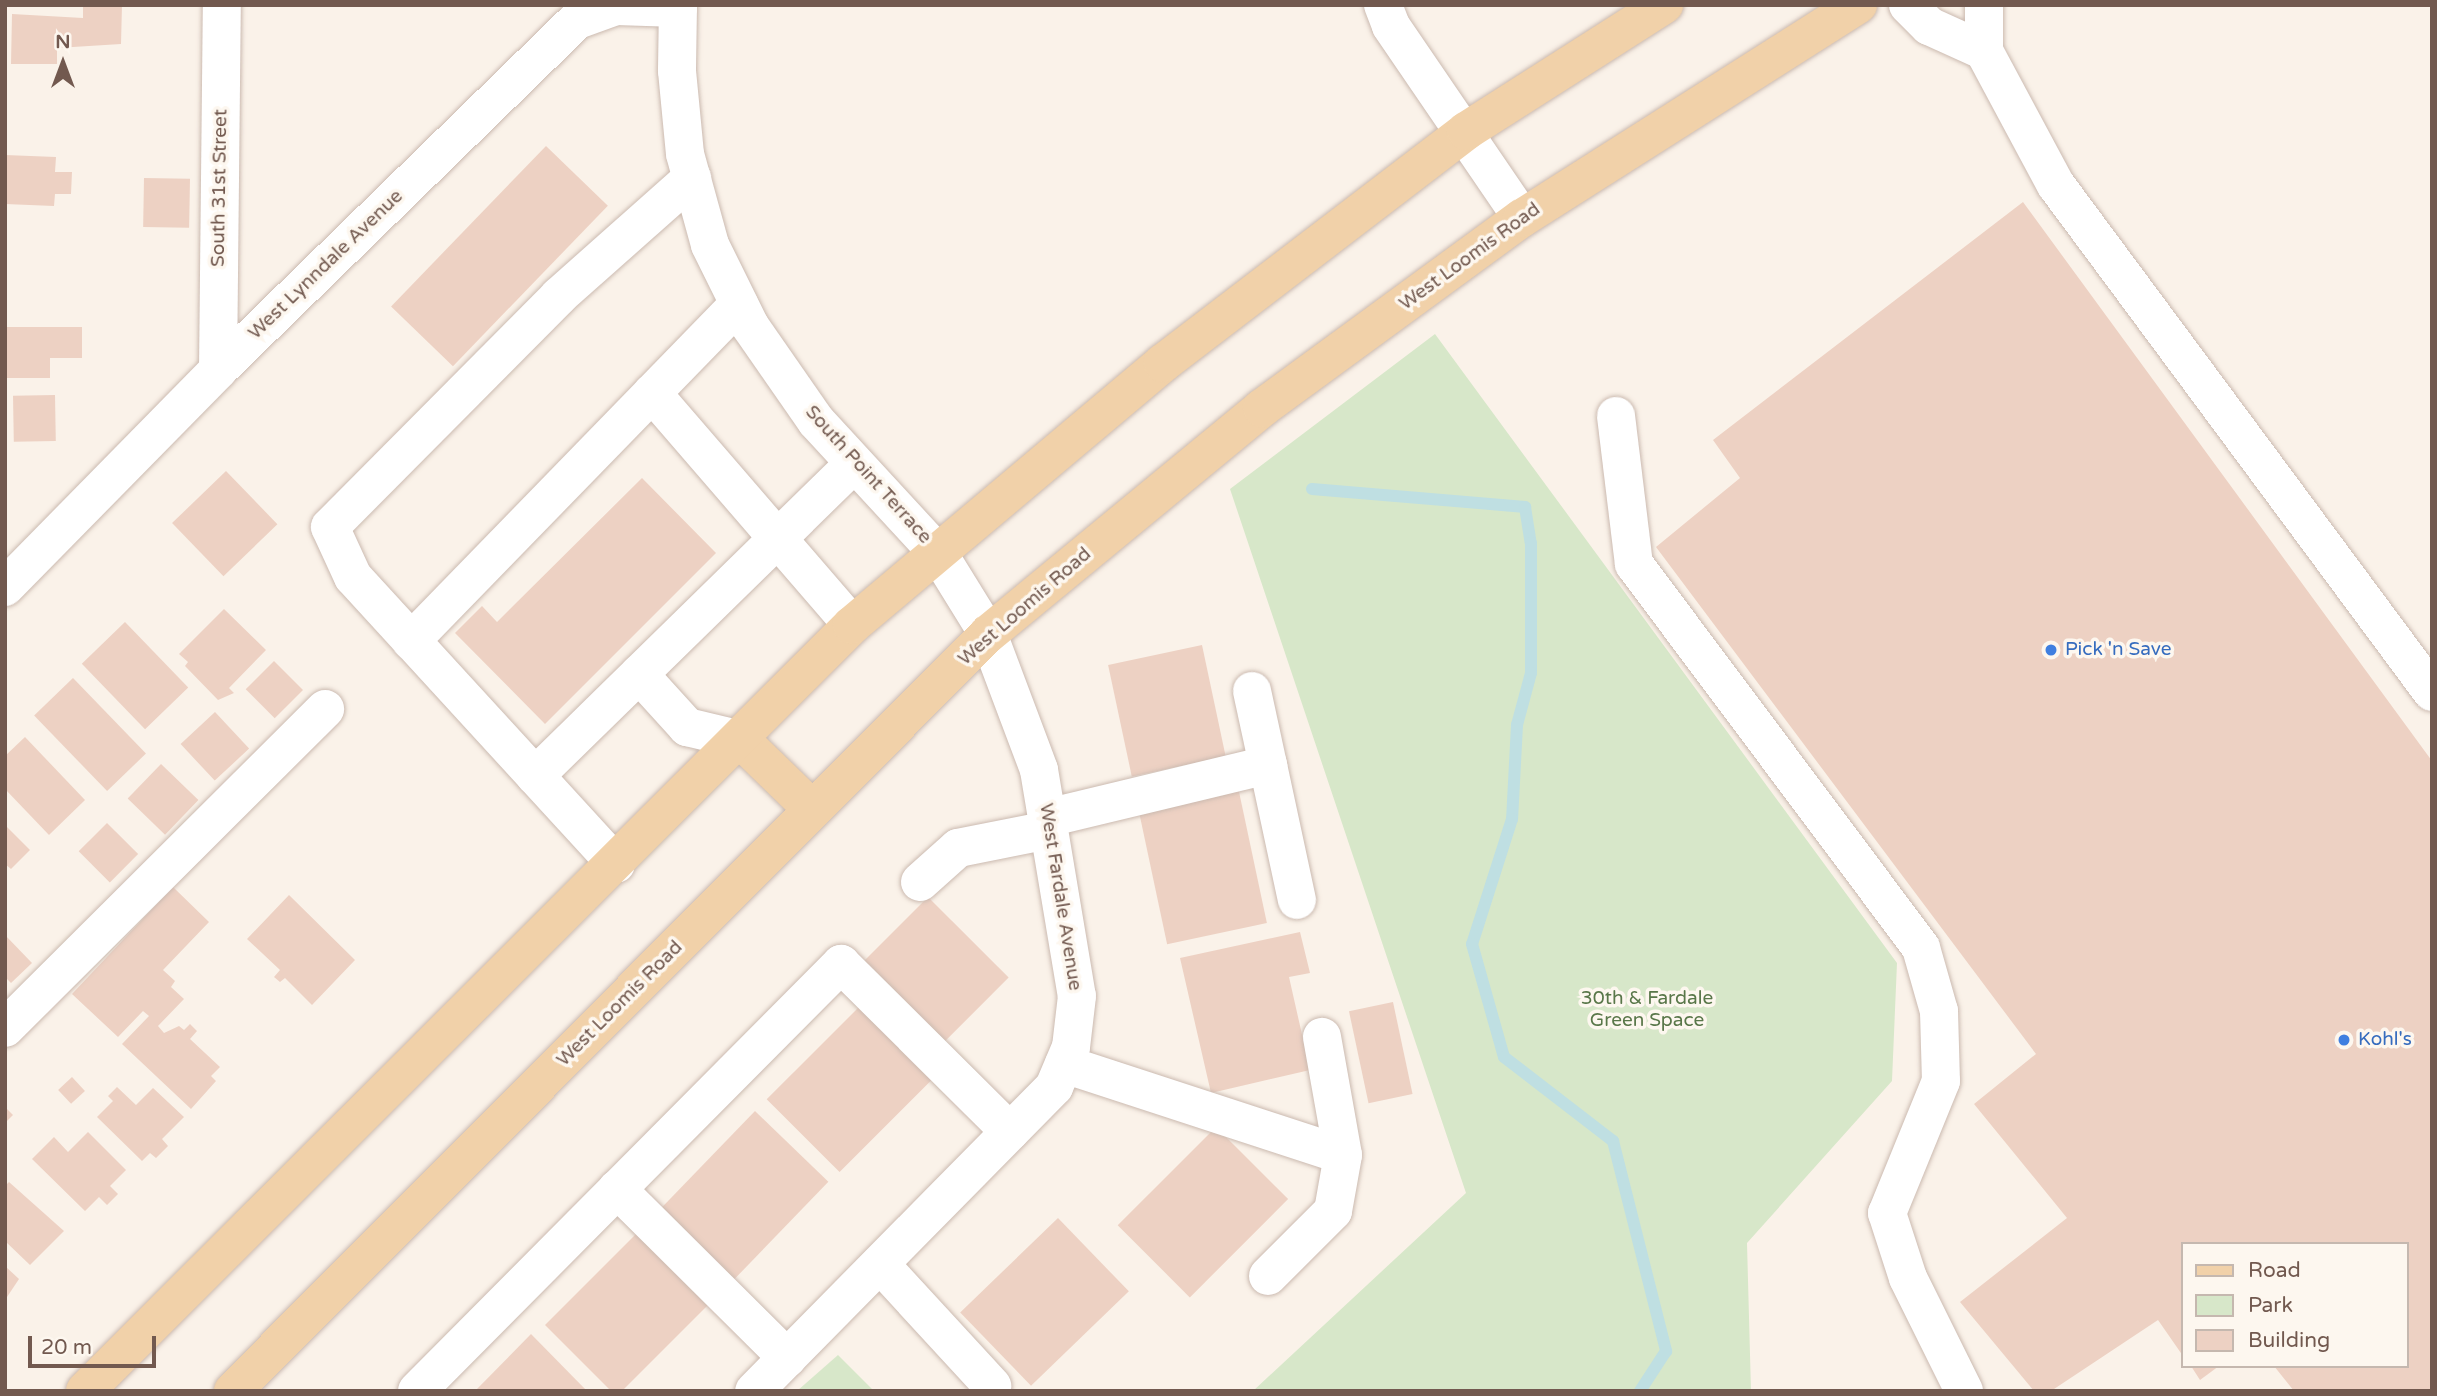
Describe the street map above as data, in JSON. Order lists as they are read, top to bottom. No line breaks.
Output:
{"streets":{"main road":["West Loomis Road"],"street":["South 31st Street","West Lynndale Avenue","South Point Terrace","West Fardale Avenue"]},"crossings":[["South 31st Street","West Lynndale Avenue"],["West Loomis Road","West Fardale Avenue"],["West Lynndale Avenue","South Point Terrace"],["South Point Terrace","West Fardale Avenue"]],"parks":["30th & Fardale Green Space"],"places":["Pick 'n Save","Kohl's"],"legend":["Road","Park","Building"],"scale_bar":"20 m","north":"top"}
